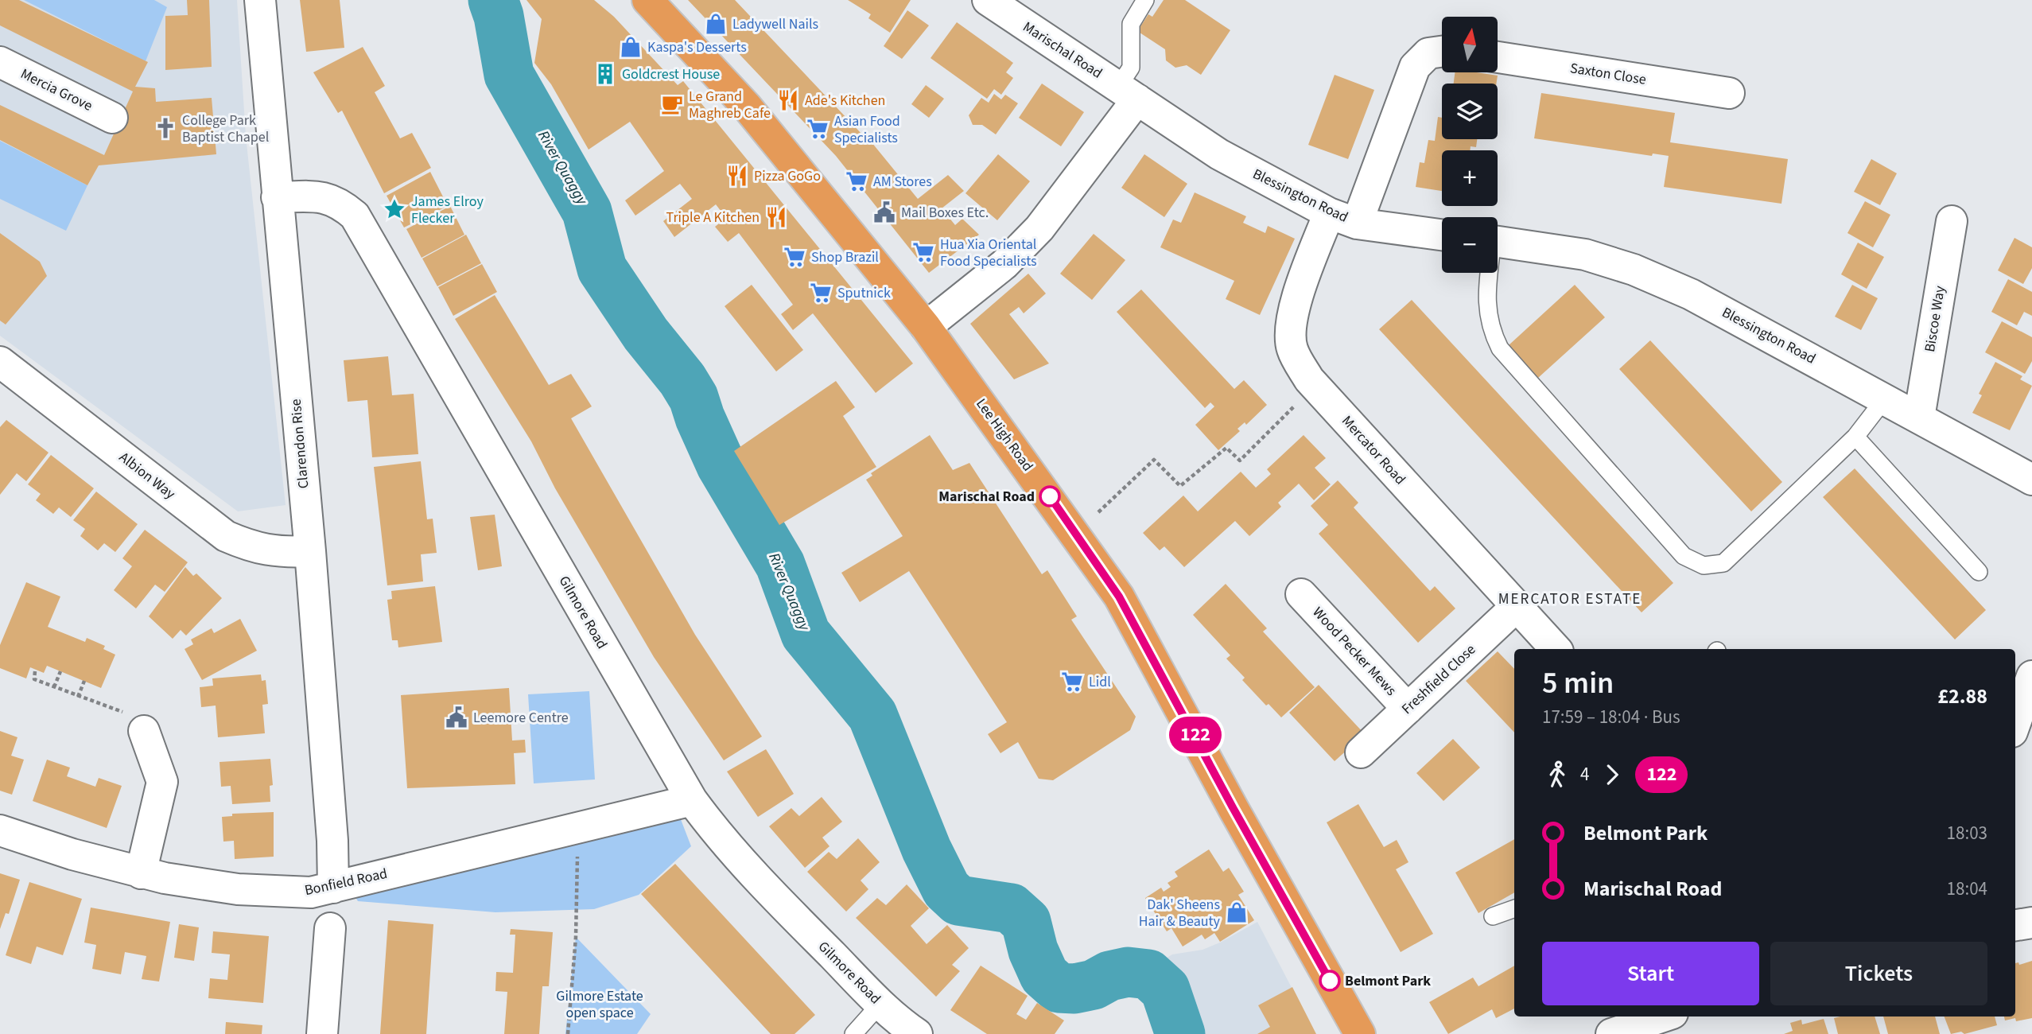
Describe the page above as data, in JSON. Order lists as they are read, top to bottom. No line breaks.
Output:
{"streets":{"highway":["Lee High Road"],"street":["Marischal Road","Saxton Close","Mercia Grove","Blessington Road","Biscoe Way","Clarendon Rise","Mercator Road","Albion Way","Gilmore Road","Wood Pecker Mews","Freshfield Close","Bonfield Road"]},"crossings":[["Marischal Road","Blessington Road"],["Blessington Road","Biscoe Way"],["Blessington Road","Mercator Road"],["Clarendon Rise","Albion Way"],["Clarendon Rise","Gilmore Road"],["Clarendon Rise","Bonfield Road"],["Mercator Road","Freshfield Close"],["Gilmore Road","Bonfield Road"],["Wood Pecker Mews","Freshfield Close"]],"districts":["MERCATOR ESTATE"],"water":["River Quaggy"],"parks":["Gilmore Estate open space"],"places":{"shop":["Ladywell Nails","Kaspa's Desserts","Dak' Sheens Hair & Beauty"],"building":["Goldcrest House"],"restaurant":["Ade's Kitchen","Pizza GoGo","Triple A Kitchen"],"cafe":["Le Grand Maghreb Cafe"],"church":["College Park Baptist Chapel"],"supermarket":["Asian Food Specialists","AM Stores","Hua Xia Oriental Food Specialists","Shop Brazil","Sputnick","Lidl"],"place":["James Elroy Flecker"],"public building":["Mail Boxes Etc.","Leemore Centre"],"other":["Marischal Road","Belmont Park"]},"lines":["bus line 122"],"north":"top","page":{"on_map":"122","map_buttons":["+","−"],"heading":["5 min","17:59 – 18:04 · Bus","£2.88"],"legs":["4","122"],"list":[{"name":"Belmont Park","value":"18:03"},{"name":"Marischal Road","value":"18:04"}],"buttons":["Start","Tickets"]}}
